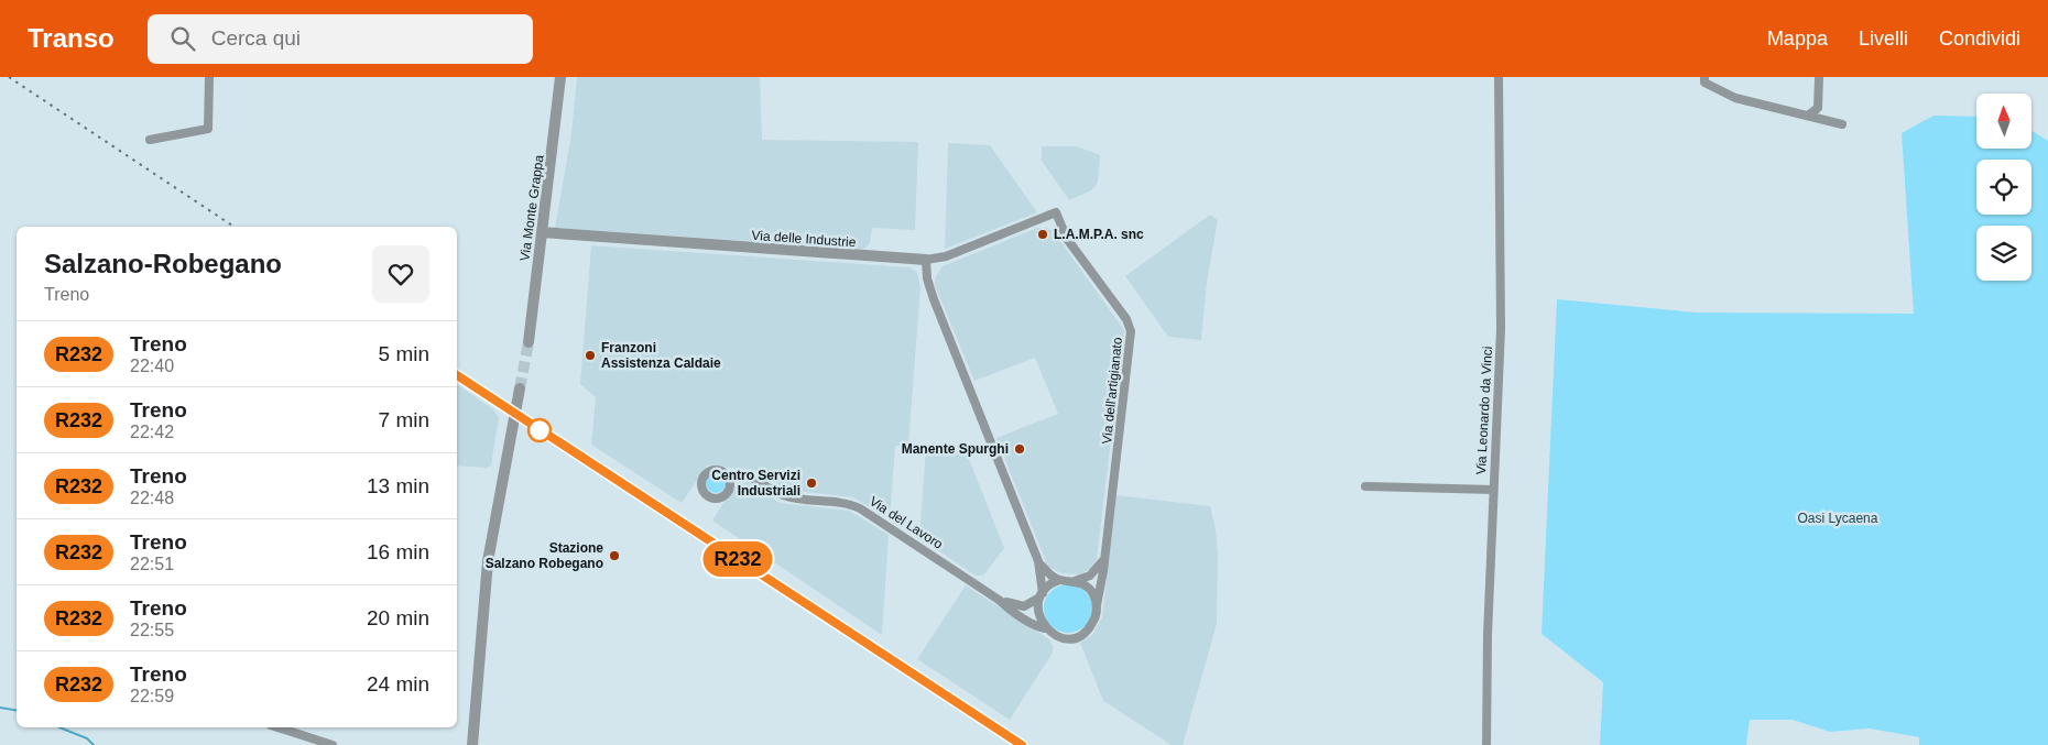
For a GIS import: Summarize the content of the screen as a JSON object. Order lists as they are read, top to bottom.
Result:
{
  "streets": {
    "street": [
      "Via Monte Grappa",
      "Via delle Industrie",
      "Via dell'artigianato",
      "Via Leonardo da Vinci",
      "Via del Lavoro"
    ]
  },
  "crossings": [
    ["Via Monte Grappa", "Via delle Industrie"],
    ["Via delle Industrie", "Via dell'artigianato"],
    ["Via dell'artigianato", "Via del Lavoro"]
  ],
  "parks": ["Oasi Lycaena"],
  "places": [
    "L.A.M.P.A. snc",
    "Franzoni Assistenza Caldaie",
    "Manente Spurghi",
    "Centro Servizi Industriali",
    "Stazione Salzano Robegano"
  ],
  "north": "top",
  "page": {
    "header": "Transo",
    "search": "Cerca qui",
    "nav": ["Mappa", "Livelli", "Condividi"],
    "on_map": "R232",
    "heading": ["Salzano-Robegano", "Treno"],
    "list": [
      {
        "mark": "R232",
        "name": "Treno",
        "note": "22:40",
        "value": "5 min"
      },
      {
        "mark": "R232",
        "name": "Treno",
        "note": "22:42",
        "value": "7 min"
      },
      {
        "mark": "R232",
        "name": "Treno",
        "note": "22:48",
        "value": "13 min"
      },
      {
        "mark": "R232",
        "name": "Treno",
        "note": "22:51",
        "value": "16 min"
      },
      {
        "mark": "R232",
        "name": "Treno",
        "note": "22:55",
        "value": "20 min"
      },
      {
        "mark": "R232",
        "name": "Treno",
        "note": "22:59",
        "value": "24 min"
      }
    ]
  }
}
